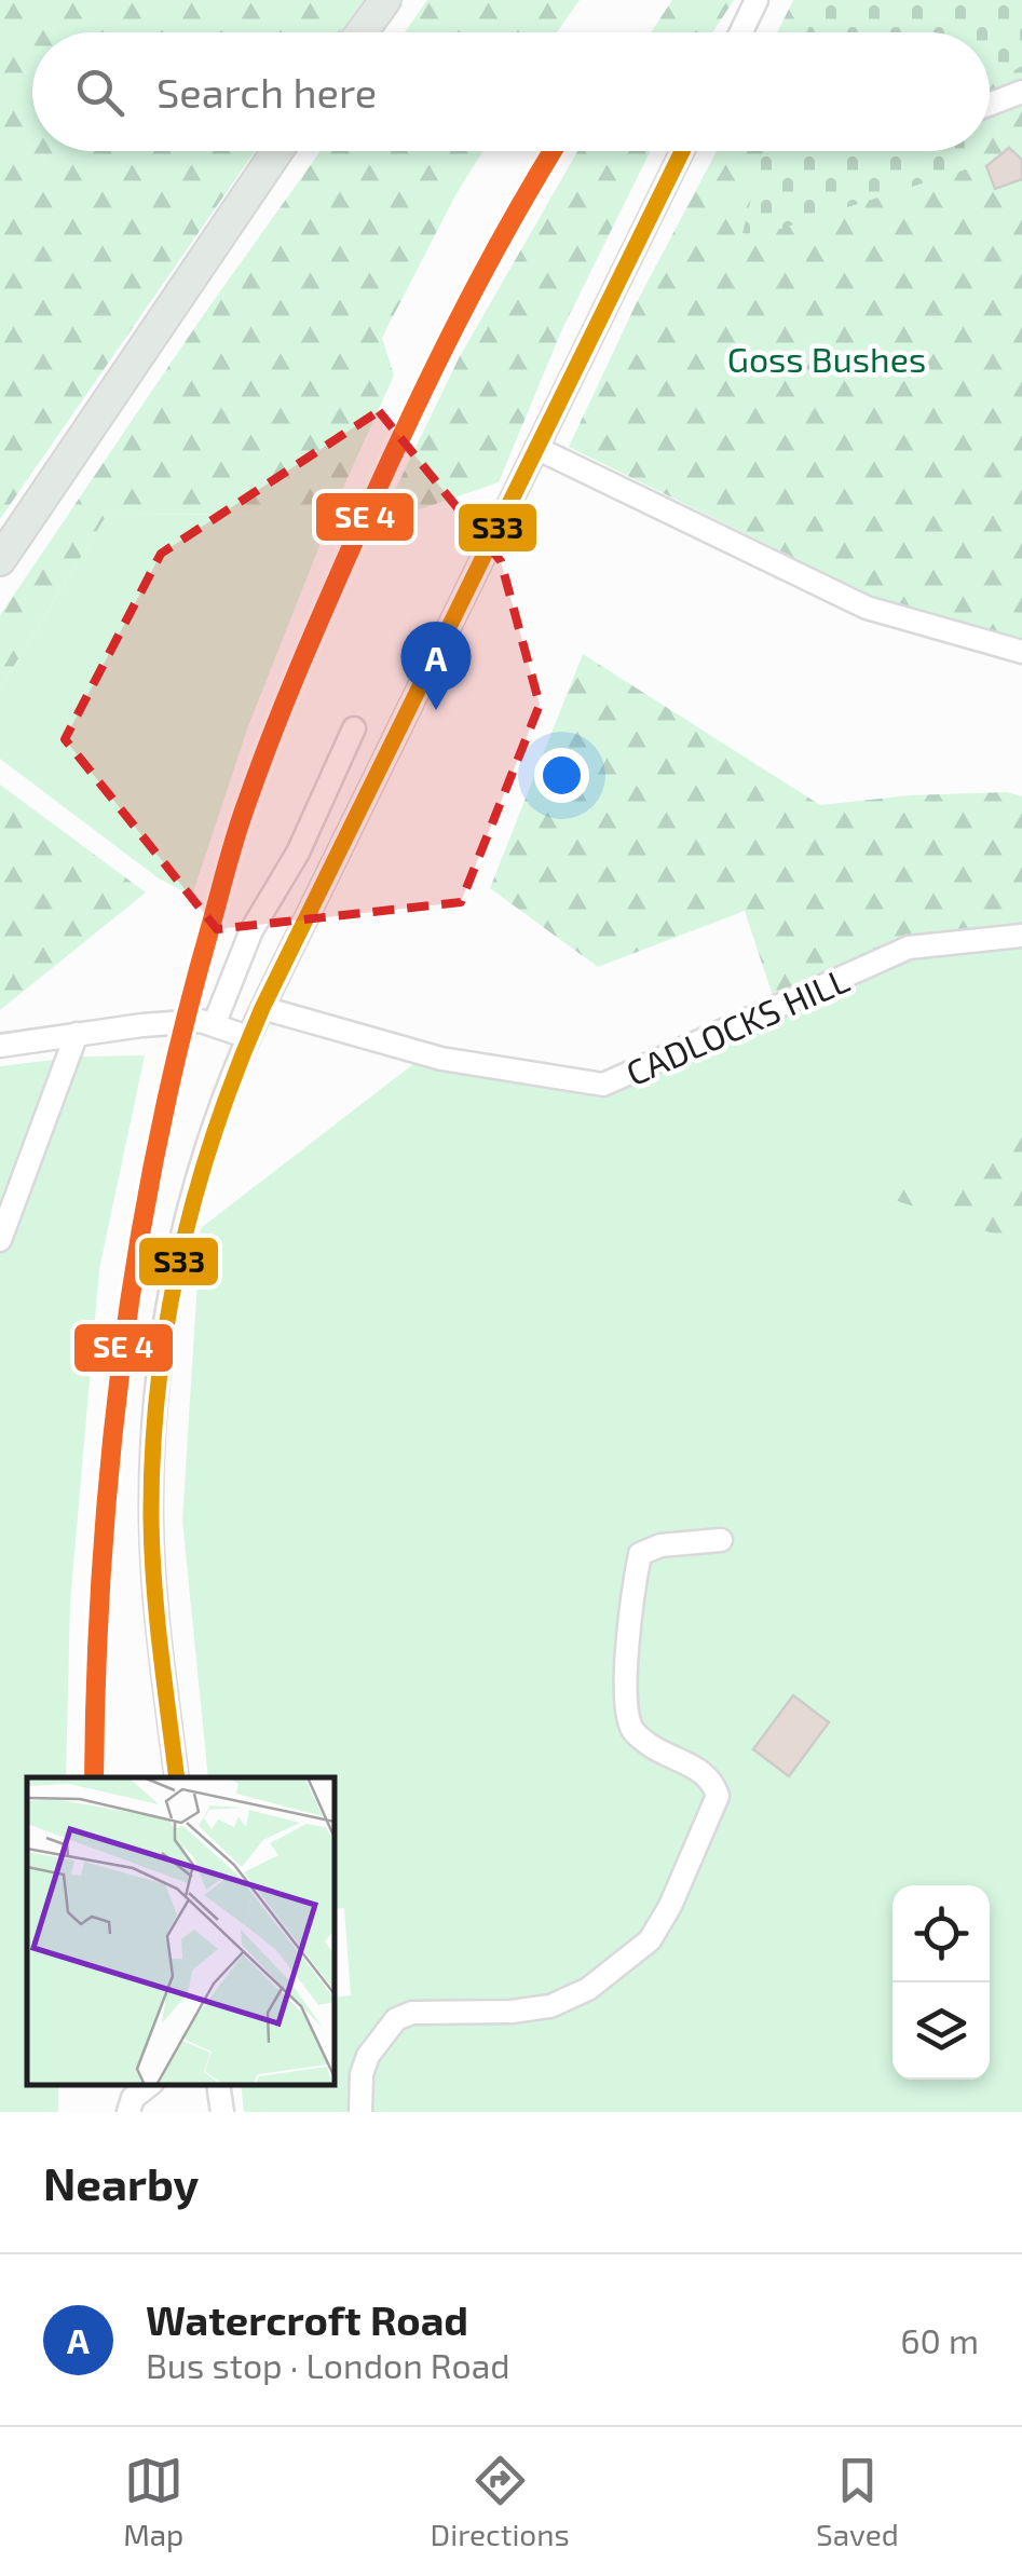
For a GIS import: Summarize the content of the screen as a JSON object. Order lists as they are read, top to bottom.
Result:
{
  "streets": {
    "street": ["CADLOCKS HILL"]
  },
  "parks": ["Goss Bushes"],
  "lines": ["transit line S33"],
  "page": {
    "search": "Search here",
    "pins": "A",
    "heading": "Nearby",
    "list": [
      {
        "mark": "A",
        "name": "Watercroft Road",
        "note": "Bus stop · London Road",
        "value": "60 m"
      }
    ],
    "nav": ["Map", "Directions", "Saved"]
  }
}
